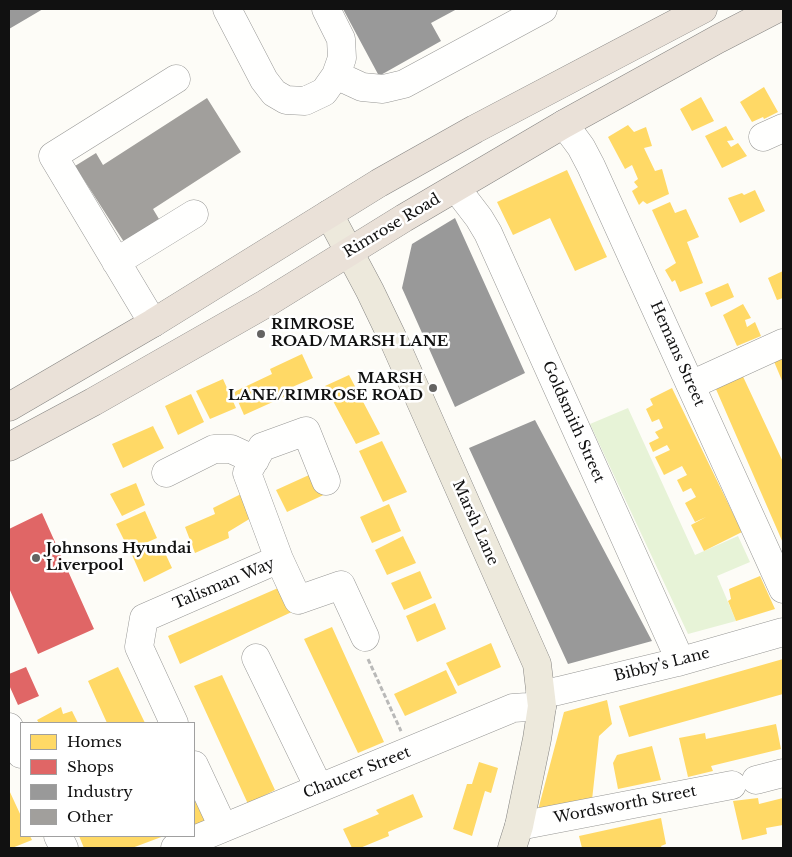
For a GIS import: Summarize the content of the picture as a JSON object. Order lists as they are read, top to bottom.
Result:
{
  "streets": {
    "highway": ["Rimrose Road"],
    "main road": ["Marsh Lane"],
    "street": [
      "Hemans Street",
      "Goldsmith Street",
      "Talisman Way",
      "Bibby's Lane",
      "Chaucer Street",
      "Wordsworth Street"
    ]
  },
  "crossings": [
    ["Rimrose Road", "Hemans Street"],
    ["Rimrose Road", "Goldsmith Street"],
    ["Rimrose Road", "Marsh Lane"],
    ["Goldsmith Street", "Bibby's Lane"],
    ["Marsh Lane", "Bibby's Lane"],
    ["Marsh Lane", "Chaucer Street"],
    ["Marsh Lane", "Wordsworth Street"],
    ["Bibby's Lane", "Chaucer Street"]
  ],
  "places": ["RIMROSE ROAD/MARSH LANE", "MARSH LANE/RIMROSE ROAD", "Johnsons Hyundai Liverpool"],
  "legend": [
    "Homes",
    "Shops",
    "Industry",
    "Other"
  ]
}
